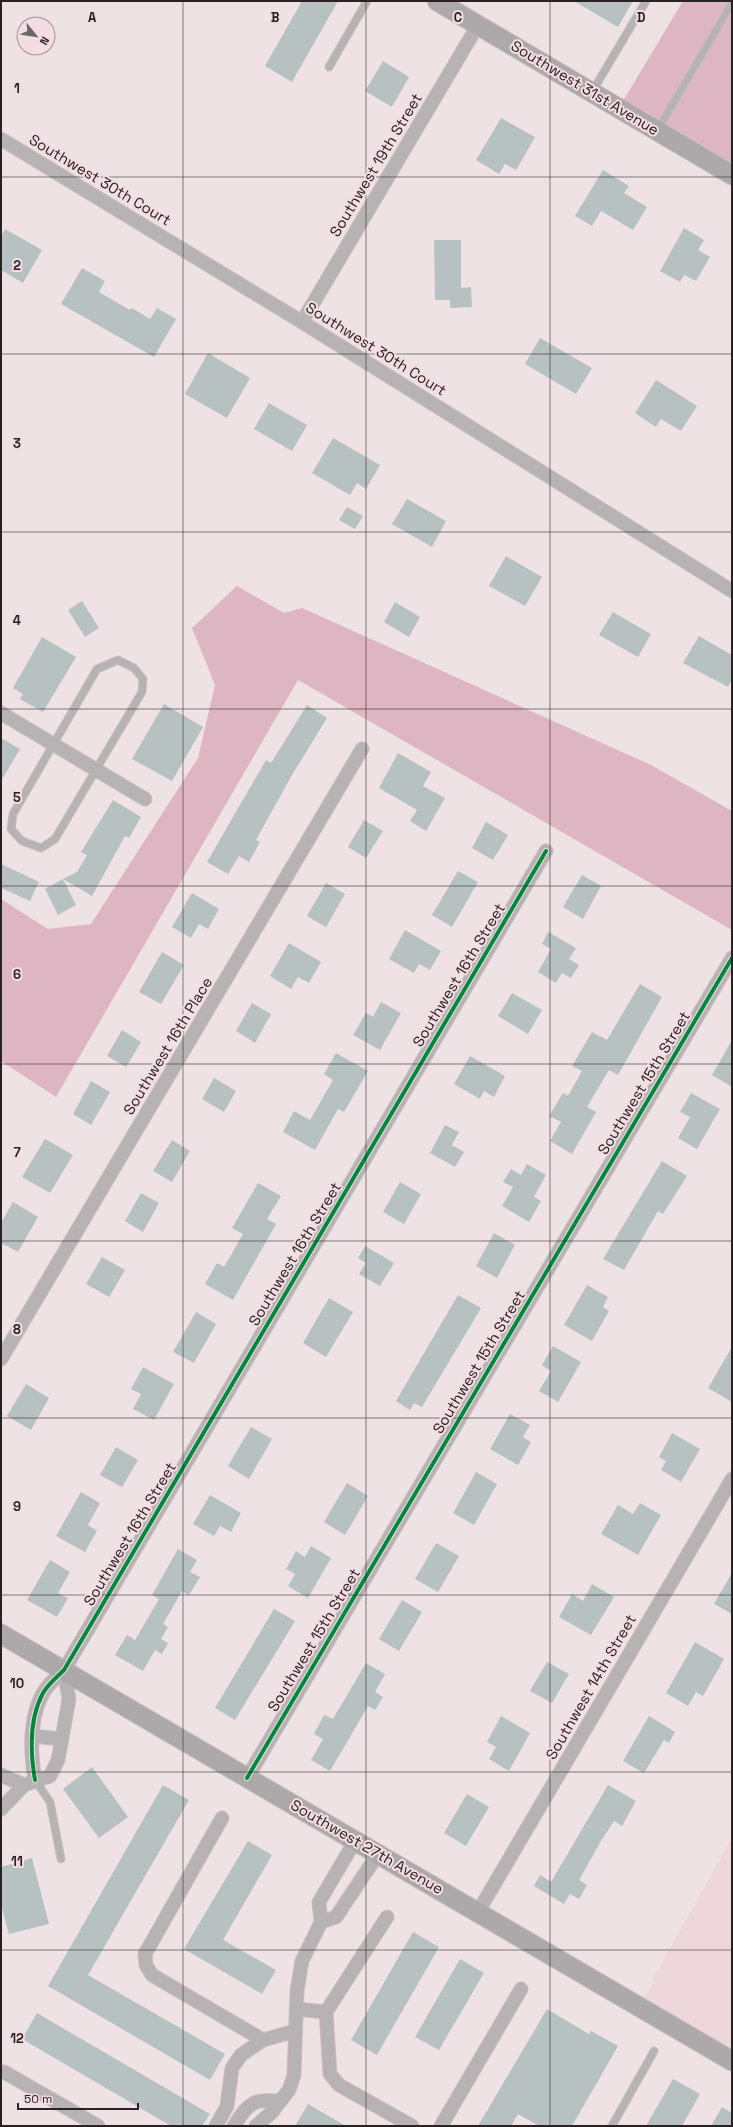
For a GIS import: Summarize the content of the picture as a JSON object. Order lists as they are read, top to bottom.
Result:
{
  "streets": {
    "main road": ["Southwest 31st Avenue", "Southwest 27th Avenue"],
    "street": [
      "Southwest 19th Street",
      "Southwest 30th Court",
      "Southwest 16th Street",
      "Southwest 16th Place",
      "Southwest 15th Street",
      "Southwest 14th Street"
    ]
  },
  "crossings": [
    ["Southwest 31st Avenue", "Southwest 19th Street"],
    ["Southwest 19th Street", "Southwest 30th Court"],
    ["Southwest 16th Street", "Southwest 27th Avenue"],
    ["Southwest 15th Street", "Southwest 27th Avenue"],
    ["Southwest 14th Street", "Southwest 27th Avenue"]
  ],
  "scale_bar": "50 m",
  "north": "bottom right",
  "grid": {
    "columns": [
      "A",
      "B",
      "C",
      "D"
    ],
    "rows": [
      "1",
      "2",
      "3",
      "4",
      "5",
      "6",
      "7",
      "8",
      "9",
      "10",
      "11",
      "12"
    ]
  }
}
